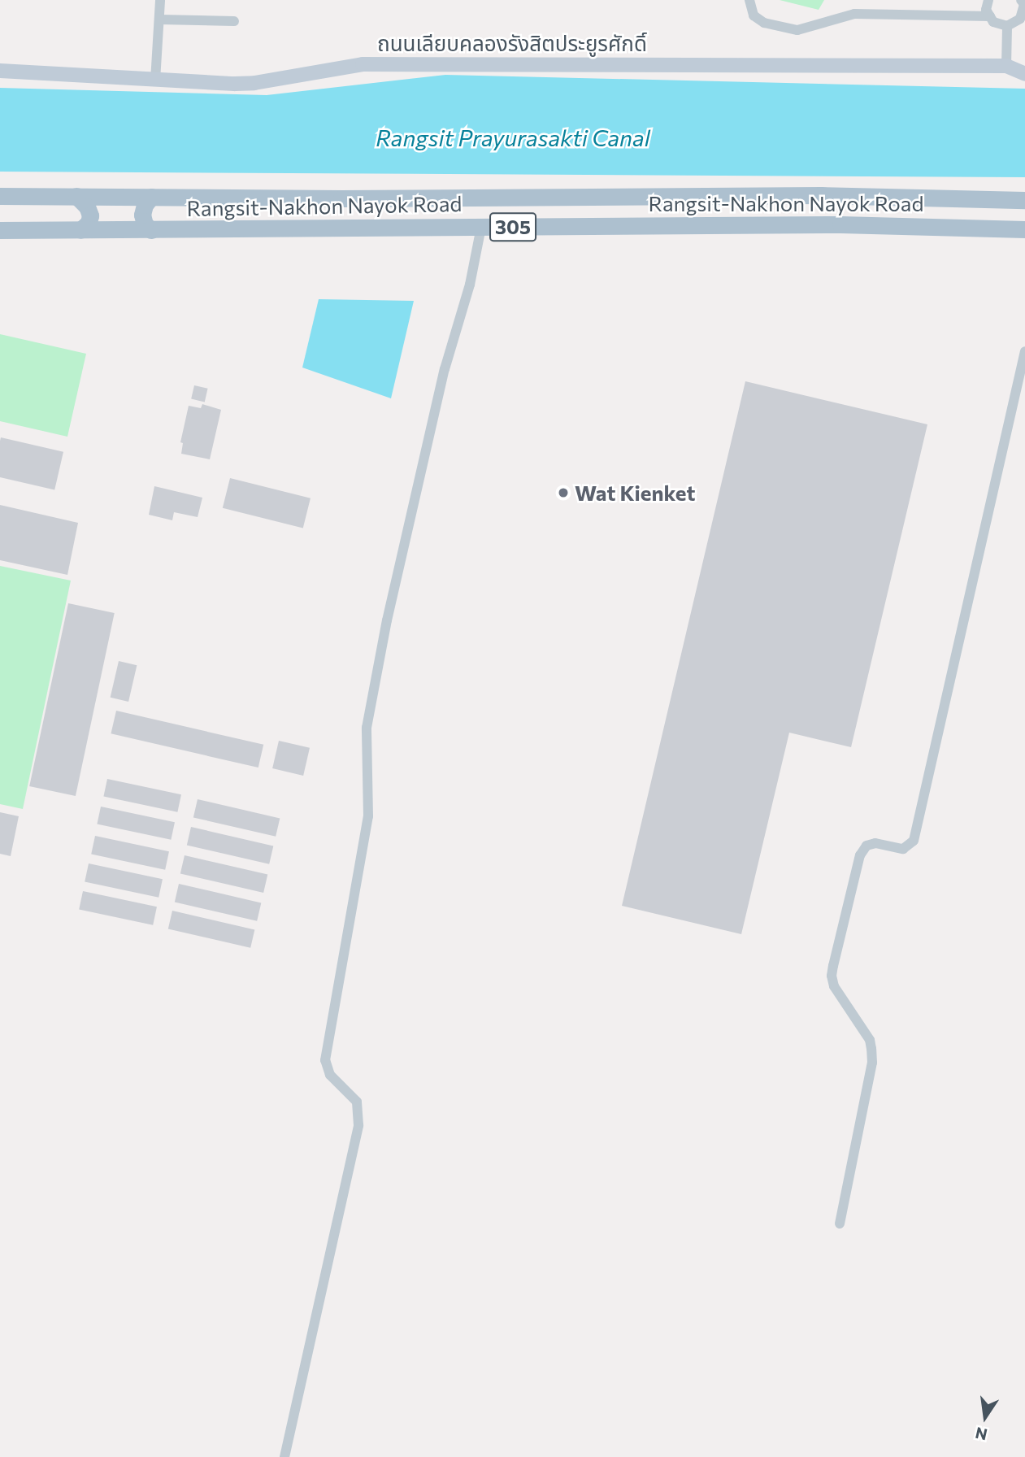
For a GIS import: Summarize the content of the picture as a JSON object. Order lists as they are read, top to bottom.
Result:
{
  "streets": {
    "main road": ["Rangsit-Nakhon Nayok Road", "305"],
    "street": ["ถนนเลียบคลองรังสิตประยูรศักดิ์"]
  },
  "water": ["Rangsit Prayurasakti Canal"],
  "places": ["Wat Kienket"],
  "north": "bottom"
}
